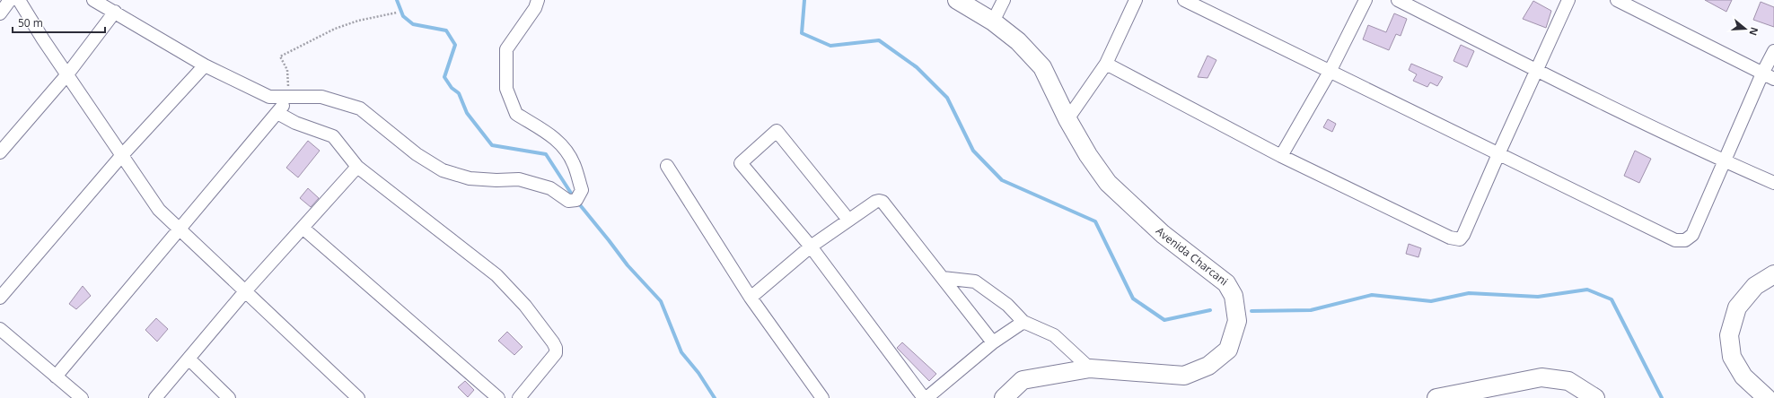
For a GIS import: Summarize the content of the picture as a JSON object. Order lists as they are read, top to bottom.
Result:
{
  "streets": {
    "main road": ["Avenida Charcani"]
  },
  "scale_bar": "50 m",
  "north": "right"
}
